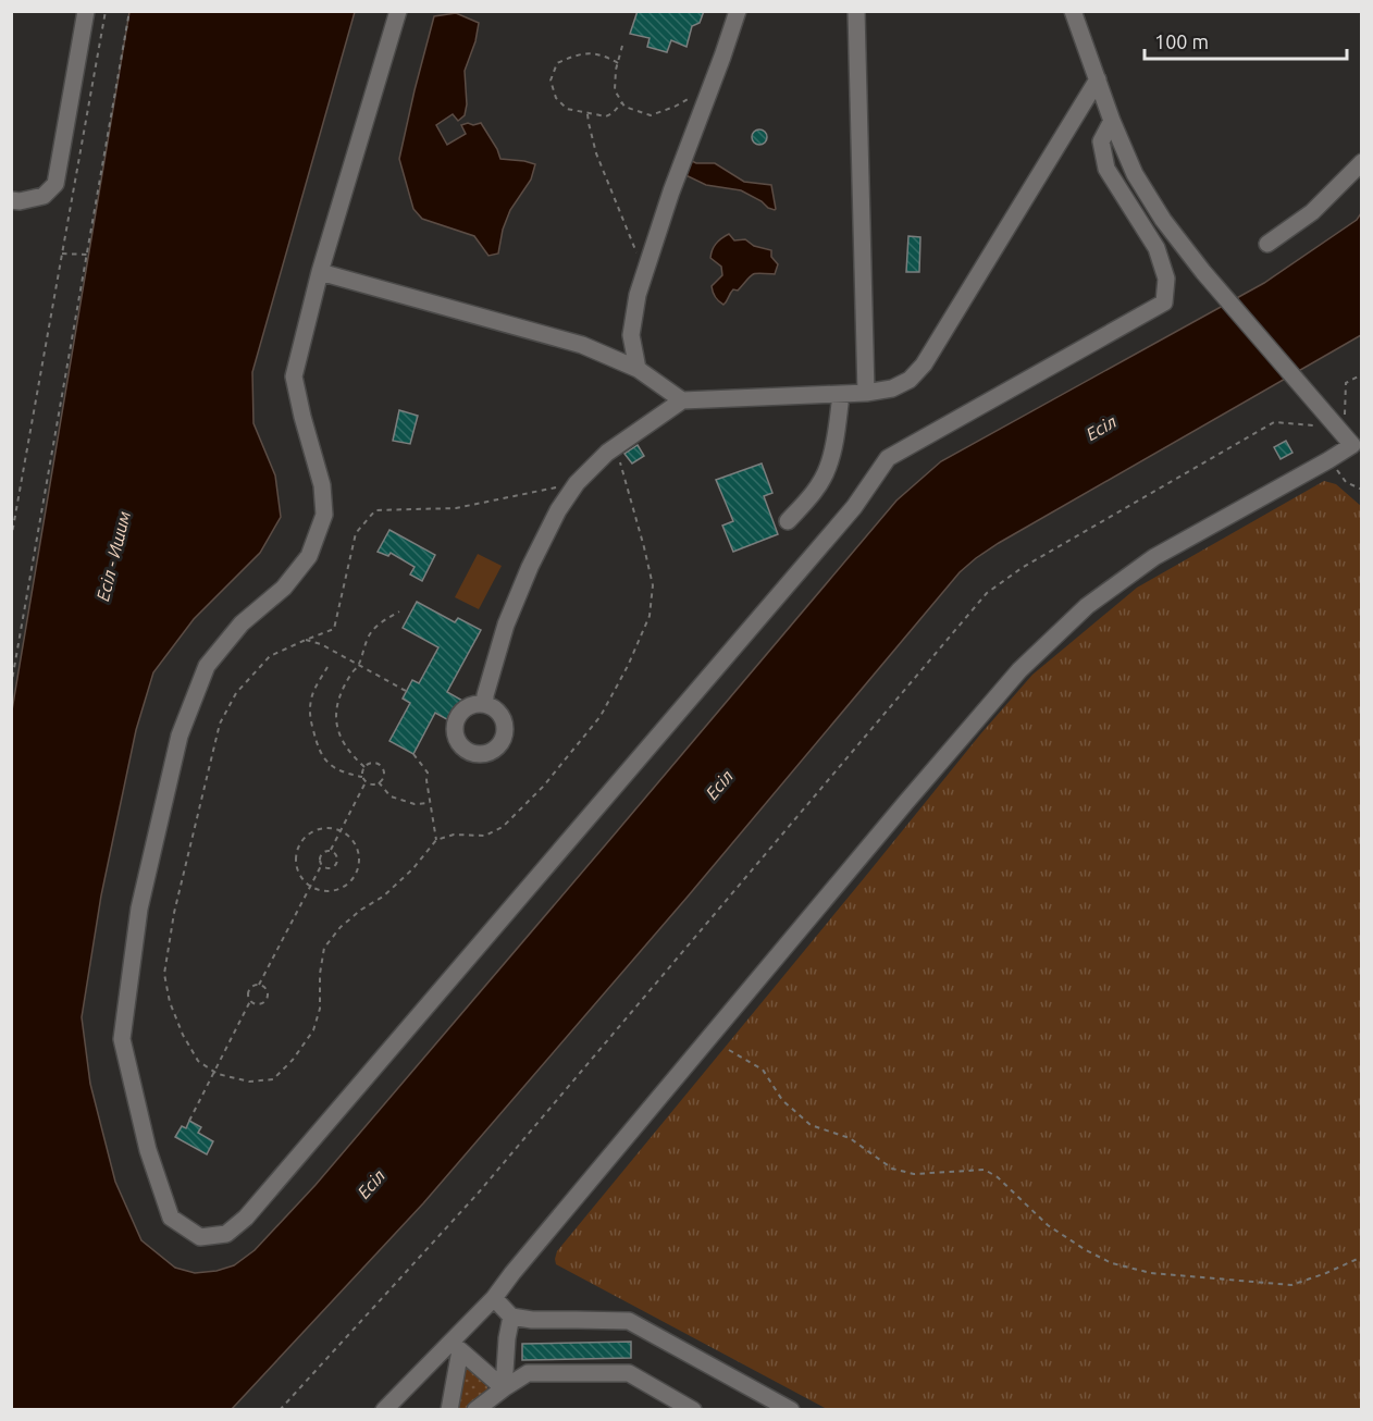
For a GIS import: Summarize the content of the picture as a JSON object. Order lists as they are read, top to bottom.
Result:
{
  "water": ["Есіл", "Есіл - Ишим"],
  "scale_bar": "100 m"
}
